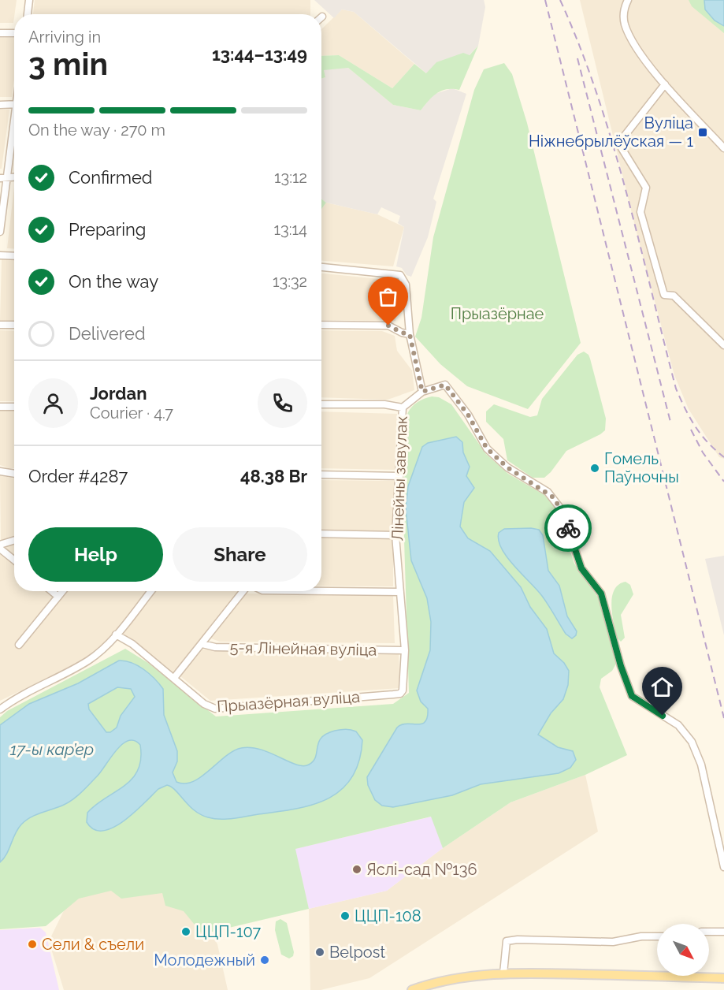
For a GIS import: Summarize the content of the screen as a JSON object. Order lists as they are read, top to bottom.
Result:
{
  "streets": {
    "street": ["Лінейны завулак", "5-я Лінейная вуліца", "Прыазёрная вуліца"]
  },
  "crossings": [
    ["Лінейны завулак", "5-я Лінейная вуліца"],
    ["Лінейны завулак", "Прыазёрная вуліца"]
  ],
  "water": ["17-ы кар’ер"],
  "parks": ["Прыазёрнае"],
  "places": {
    "transit": ["Вуліца Ніжнебрылёўская — 1"],
    "other": [
      "Гомель Паўночны",
      "Яслі-сад №136",
      "ЦЦП-108",
      "ЦЦП-107",
      "Сели & съели",
      "Belpost",
      "Молодежный"
    ]
  },
  "north": "bottom right",
  "page": {
    "heading": ["3 min", "Arriving in", "13:44–13:49"],
    "panel": [
      "Jordan",
      "Courier · 4.7",
      "Order #4287",
      "48.38 Br"
    ],
    "bar": "On the way · 270 m",
    "list": [
      ["Confirmed", "13:12"],
      ["Preparing", "13:14"],
      ["On the way", "13:32"],
      "Delivered"
    ],
    "buttons": ["Help", "Share"]
  }
}
